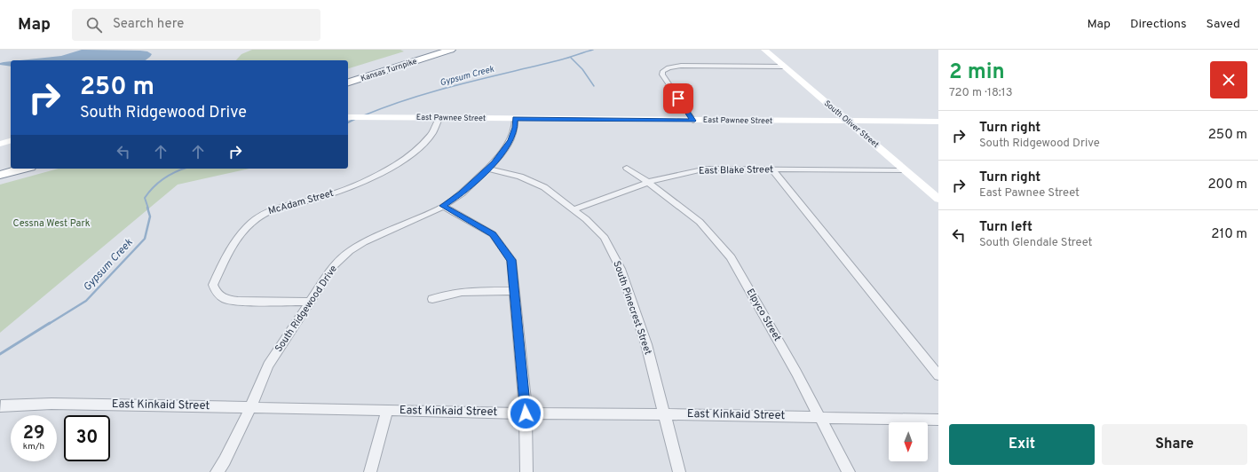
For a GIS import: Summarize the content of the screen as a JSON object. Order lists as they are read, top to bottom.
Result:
{
  "streets": {
    "highway": ["Kansas Turnpike"],
    "main road": ["East Pawnee Street", "South Oliver Street"],
    "street": [
      "East Blake Street",
      "McAdam Street",
      "South Pinecrest Street",
      "South Ridgewood Drive",
      "Elpyco Street",
      "East Kinkaid Street"
    ]
  },
  "crossings": [
    ["East Pawnee Street", "South Oliver Street"],
    ["East Pawnee Street", "McAdam Street"],
    ["East Pawnee Street", "South Ridgewood Drive"],
    ["South Oliver Street", "East Blake Street"],
    ["East Blake Street", "South Pinecrest Street"],
    ["East Blake Street", "Elpyco Street"],
    ["McAdam Street", "South Ridgewood Drive"],
    ["South Pinecrest Street", "South Ridgewood Drive"],
    ["South Pinecrest Street", "East Kinkaid Street"],
    ["South Ridgewood Drive", "East Kinkaid Street"],
    ["Elpyco Street", "East Kinkaid Street"]
  ],
  "water": ["Gypsum Creek"],
  "parks": ["Cessna West Park"],
  "north": "bottom",
  "page": {
    "header": "Map",
    "search": "Search here",
    "nav": ["Map", "Directions", "Saved"],
    "heading": ["2 min", "720 m · 18:13"],
    "turn": ["250 m", "South Ridgewood Drive"],
    "list": [
      {
        "name": "Turn right",
        "note": "South Ridgewood Drive",
        "value": "250 m"
      },
      {
        "name": "Turn right",
        "note": "East Pawnee Street",
        "value": "200 m"
      },
      {
        "name": "Turn left",
        "note": "South Glendale Street",
        "value": "210 m"
      }
    ],
    "speed": "29 km/h",
    "limit": "30",
    "buttons": ["Exit", "Share"]
  }
}
